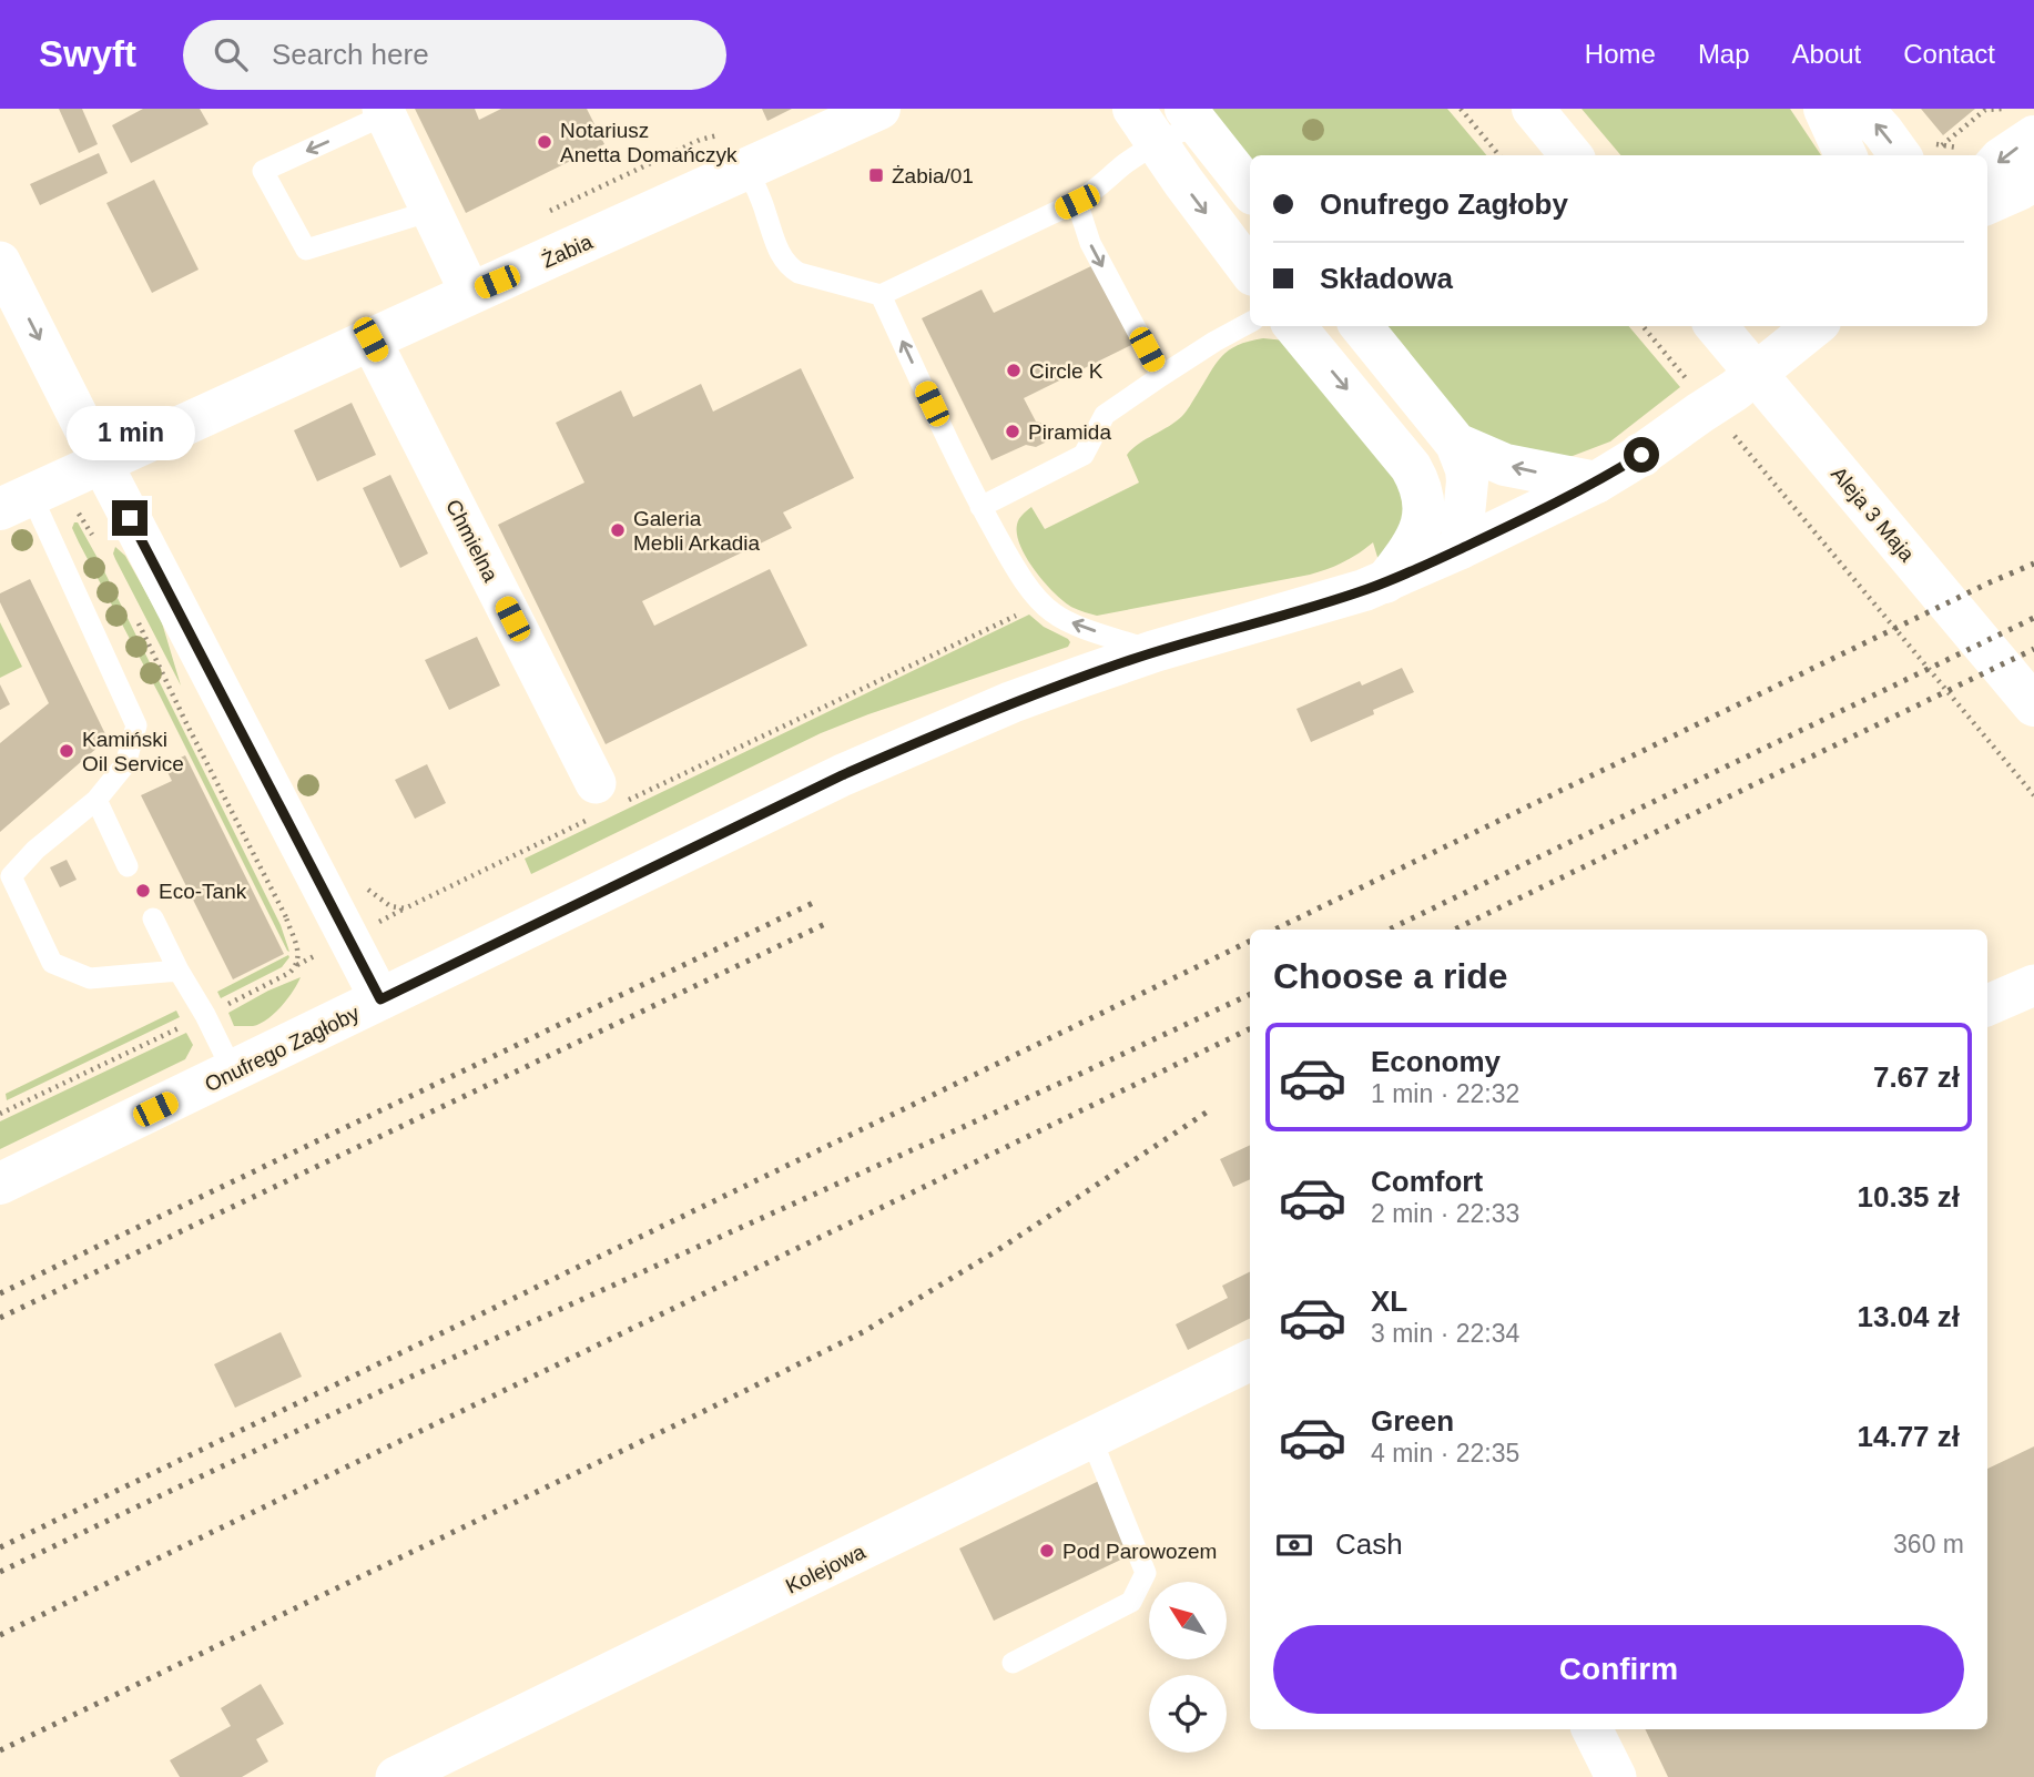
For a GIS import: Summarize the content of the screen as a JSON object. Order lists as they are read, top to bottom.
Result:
{
  "streets": {
    "main road": ["Żabia", "Aleja 3 Maja", "Onufrego Zagłoby"],
    "street": ["Chmielna", "Kolejowa"]
  },
  "crossings": [
    ["Żabia", "Chmielna"]
  ],
  "places": {
    "other": [
      "Notariusz Anetta Domańczyk",
      "Circle K",
      "Piramida",
      "Galeria Mebli Arkadia",
      "Kamiński Oil Service",
      "Eco-Tank",
      "Pod Parowozem"
    ],
    "transit": ["Żabia/01"]
  },
  "north": "top left",
  "page": {
    "header": "Swyft",
    "search": "Search here",
    "nav": [
      "Home",
      "Map",
      "About",
      "Contact"
    ],
    "banner": ["Onufrego Zagłoby", "Składowa"],
    "bubble": "1 min",
    "heading": "Choose a ride",
    "list": [
      {
        "name": "Economy",
        "note": "1 min · 22:32",
        "value": "7.67 zł"
      },
      {
        "name": "Comfort",
        "note": "2 min · 22:33",
        "value": "10.35 zł"
      },
      {
        "name": "XL",
        "note": "3 min · 22:34",
        "value": "13.04 zł"
      },
      {
        "name": "Green",
        "note": "4 min · 22:35",
        "value": "14.77 zł"
      }
    ],
    "pay": ["Cash", "360 m"],
    "buttons": "Confirm"
  }
}
